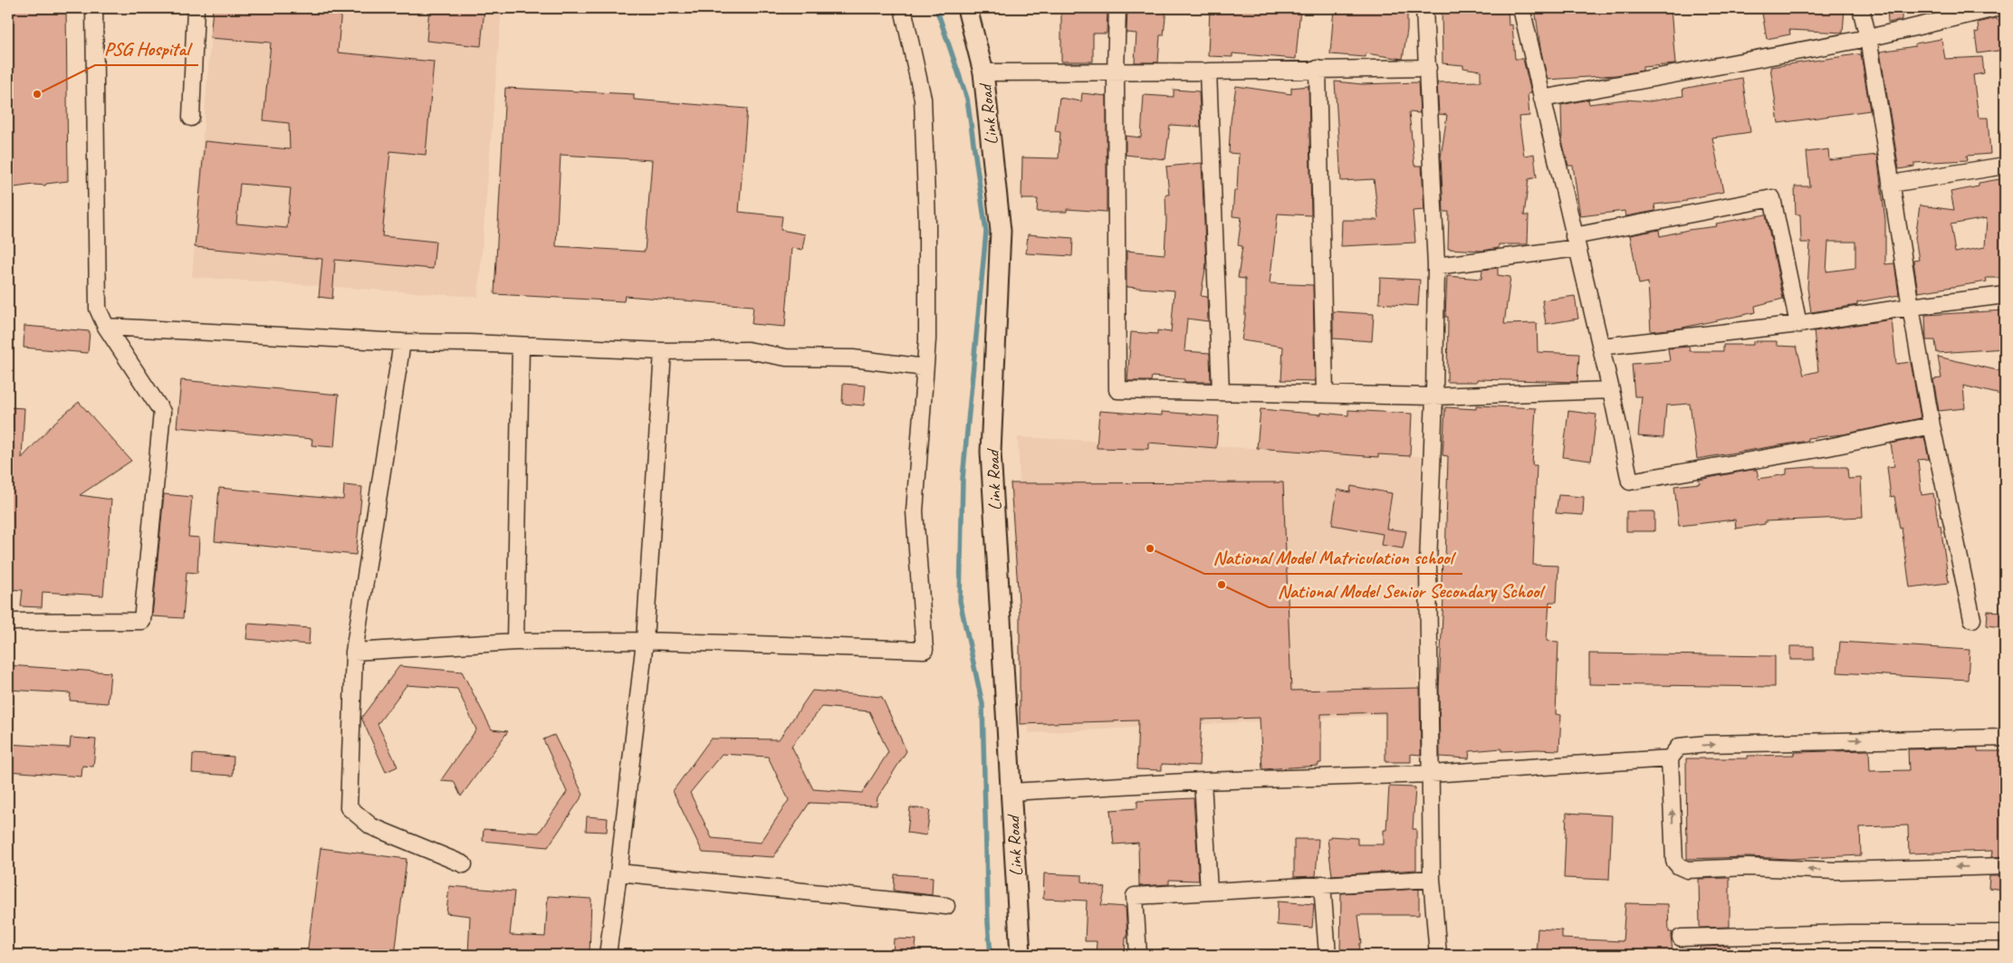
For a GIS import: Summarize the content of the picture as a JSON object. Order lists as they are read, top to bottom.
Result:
{
  "streets": {
    "street": ["Link Road"]
  },
  "places": ["PSG Hospital", "National Model Matriculation school", "National Model Senior Secondary School"]
}
